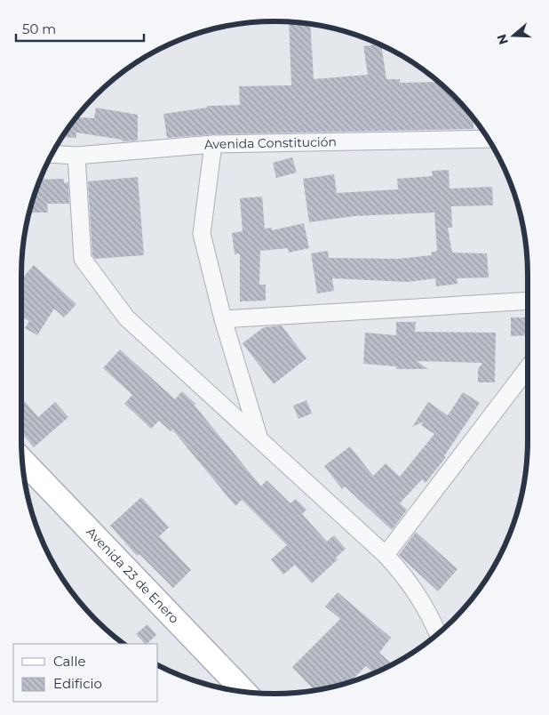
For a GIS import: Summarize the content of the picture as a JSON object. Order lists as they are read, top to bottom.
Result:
{
  "streets": {
    "main road": ["Avenida 23 de Enero"],
    "street": ["Avenida Constitución"]
  },
  "legend": ["Calle", "Edificio"],
  "scale_bar": "50 m",
  "north": "left"
}
